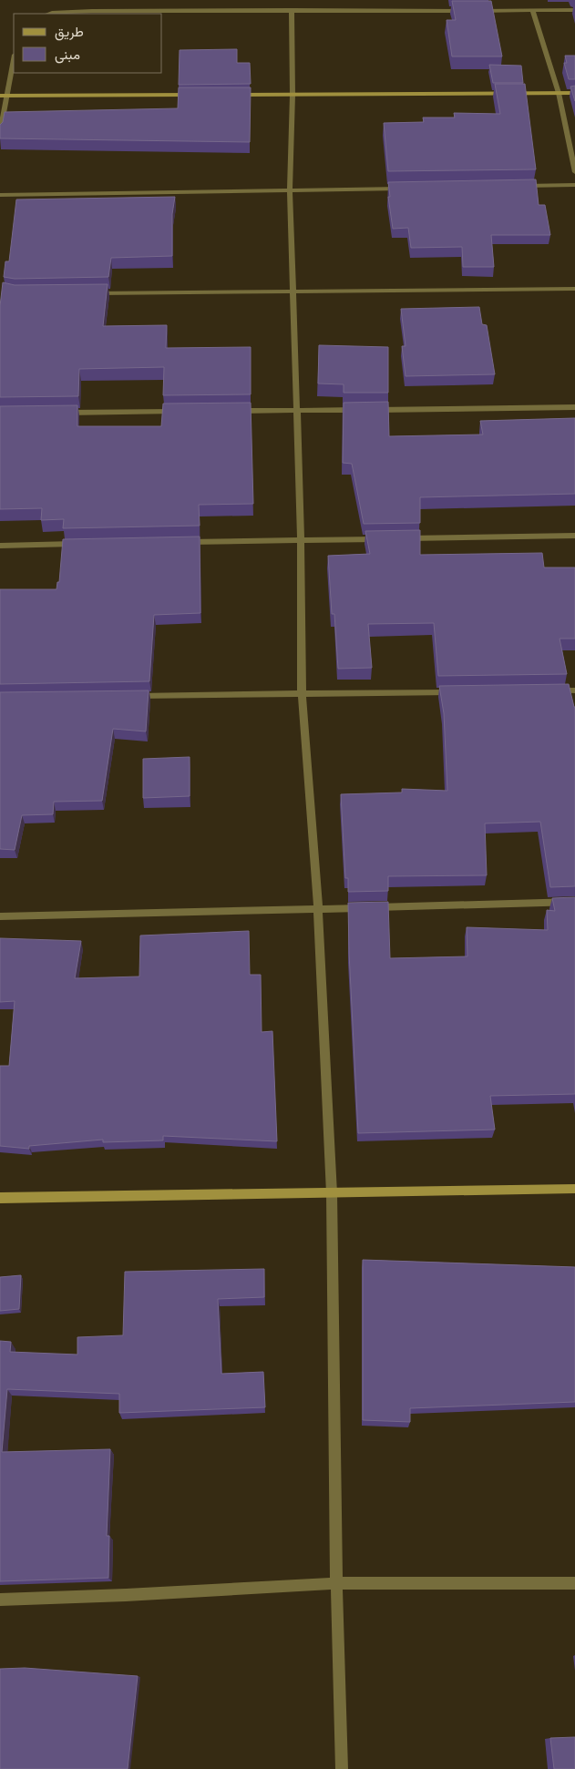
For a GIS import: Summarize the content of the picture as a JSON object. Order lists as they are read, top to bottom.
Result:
{
  "legend": ["طريق", "مبنى"]
}
